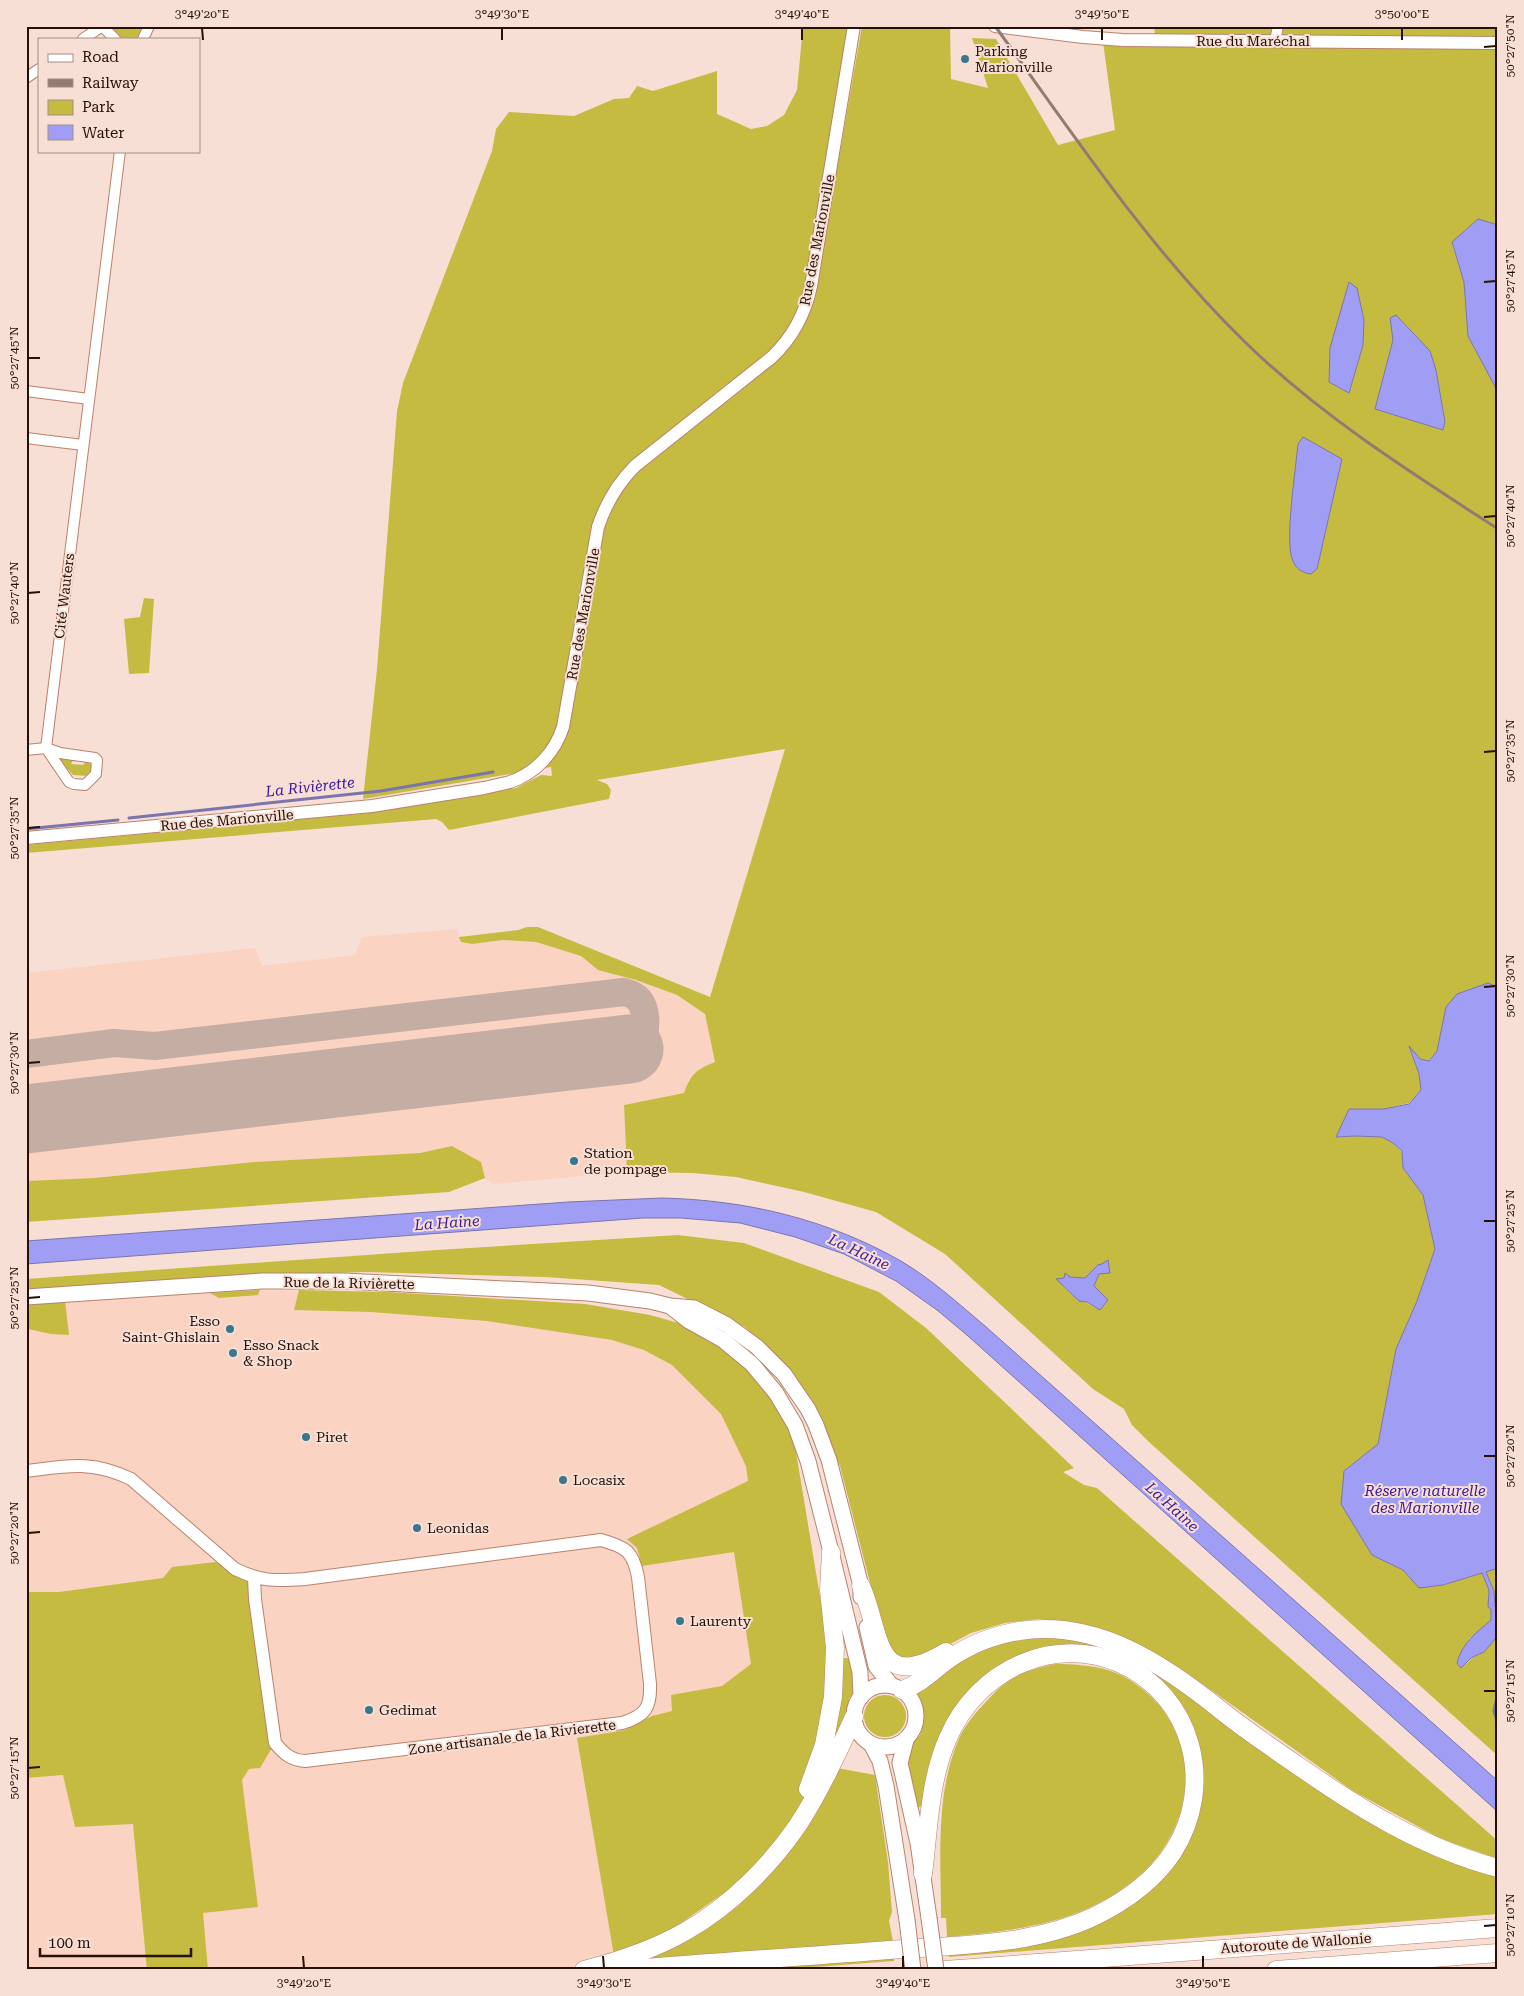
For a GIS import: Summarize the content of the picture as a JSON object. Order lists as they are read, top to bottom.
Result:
{
  "streets": {
    "highway": ["Autoroute de Wallonie"],
    "main road": ["Rue de la Rivièrette"],
    "street": [
      "Rue du Maréchal",
      "Rue des Marionville",
      "Cité Wauters",
      "Zone artisanale de la Rivierette"
    ]
  },
  "water": ["La Rivièrette", "La Haine", "Réserve naturelle des Marionville"],
  "places": [
    "Parking Marionville",
    "Station de pompage",
    "Esso Saint-Ghislain",
    "Esso Snack & Shop",
    "Piret",
    "Locasix",
    "Leonidas",
    "Laurenty",
    "Gedimat"
  ],
  "legend": [
    "Road",
    "Railway",
    "Park",
    "Water"
  ],
  "scale_bar": "100 m",
  "coordinates": [
    "3°49'20\"E",
    "3°49'30\"E",
    "3°49'40\"E",
    "3°49'50\"E",
    "3°50'00\"E",
    "50°27'50\"N",
    "50°27'45\"N",
    "50°27'40\"N",
    "50°27'35\"N",
    "50°27'30\"N",
    "50°27'25\"N",
    "50°27'20\"N",
    "50°27'15\"N",
    "50°27'10\"N"
  ]
}
